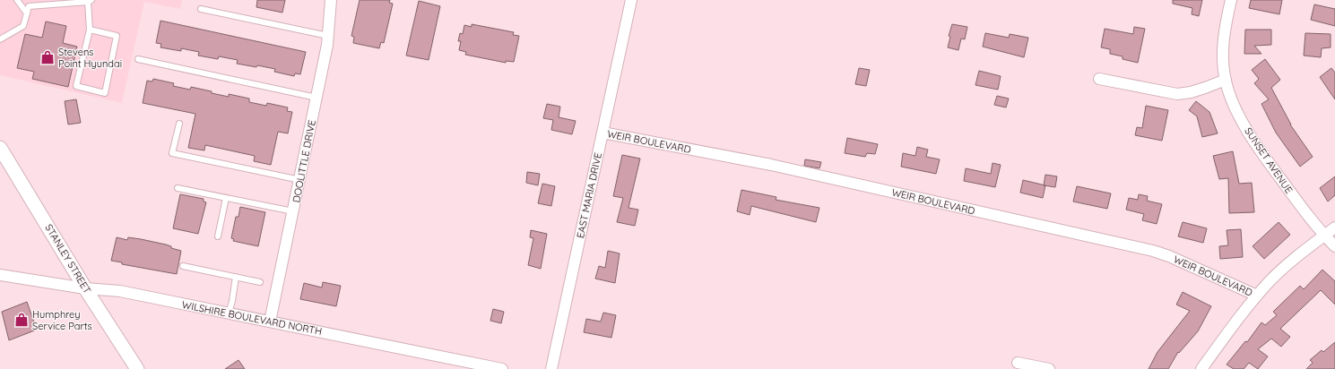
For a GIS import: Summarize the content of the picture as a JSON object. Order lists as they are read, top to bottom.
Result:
{
  "streets": {
    "street": [
      "WEIR BOULEVARD",
      "SUNSET AVENUE",
      "DOOLITTLE DRIVE",
      "EAST MARIA DRIVE",
      "STANLEY STREET",
      "WILSHIRE BOULEVARD NORTH"
    ]
  },
  "crossings": [
    ["WEIR BOULEVARD", "EAST MARIA DRIVE"],
    ["DOOLITTLE DRIVE", "WILSHIRE BOULEVARD NORTH"],
    ["STANLEY STREET", "WILSHIRE BOULEVARD NORTH"]
  ],
  "places": {
    "shop": ["Stevens Point Hyundai", "Humphrey Service Parts"]
  }
}
